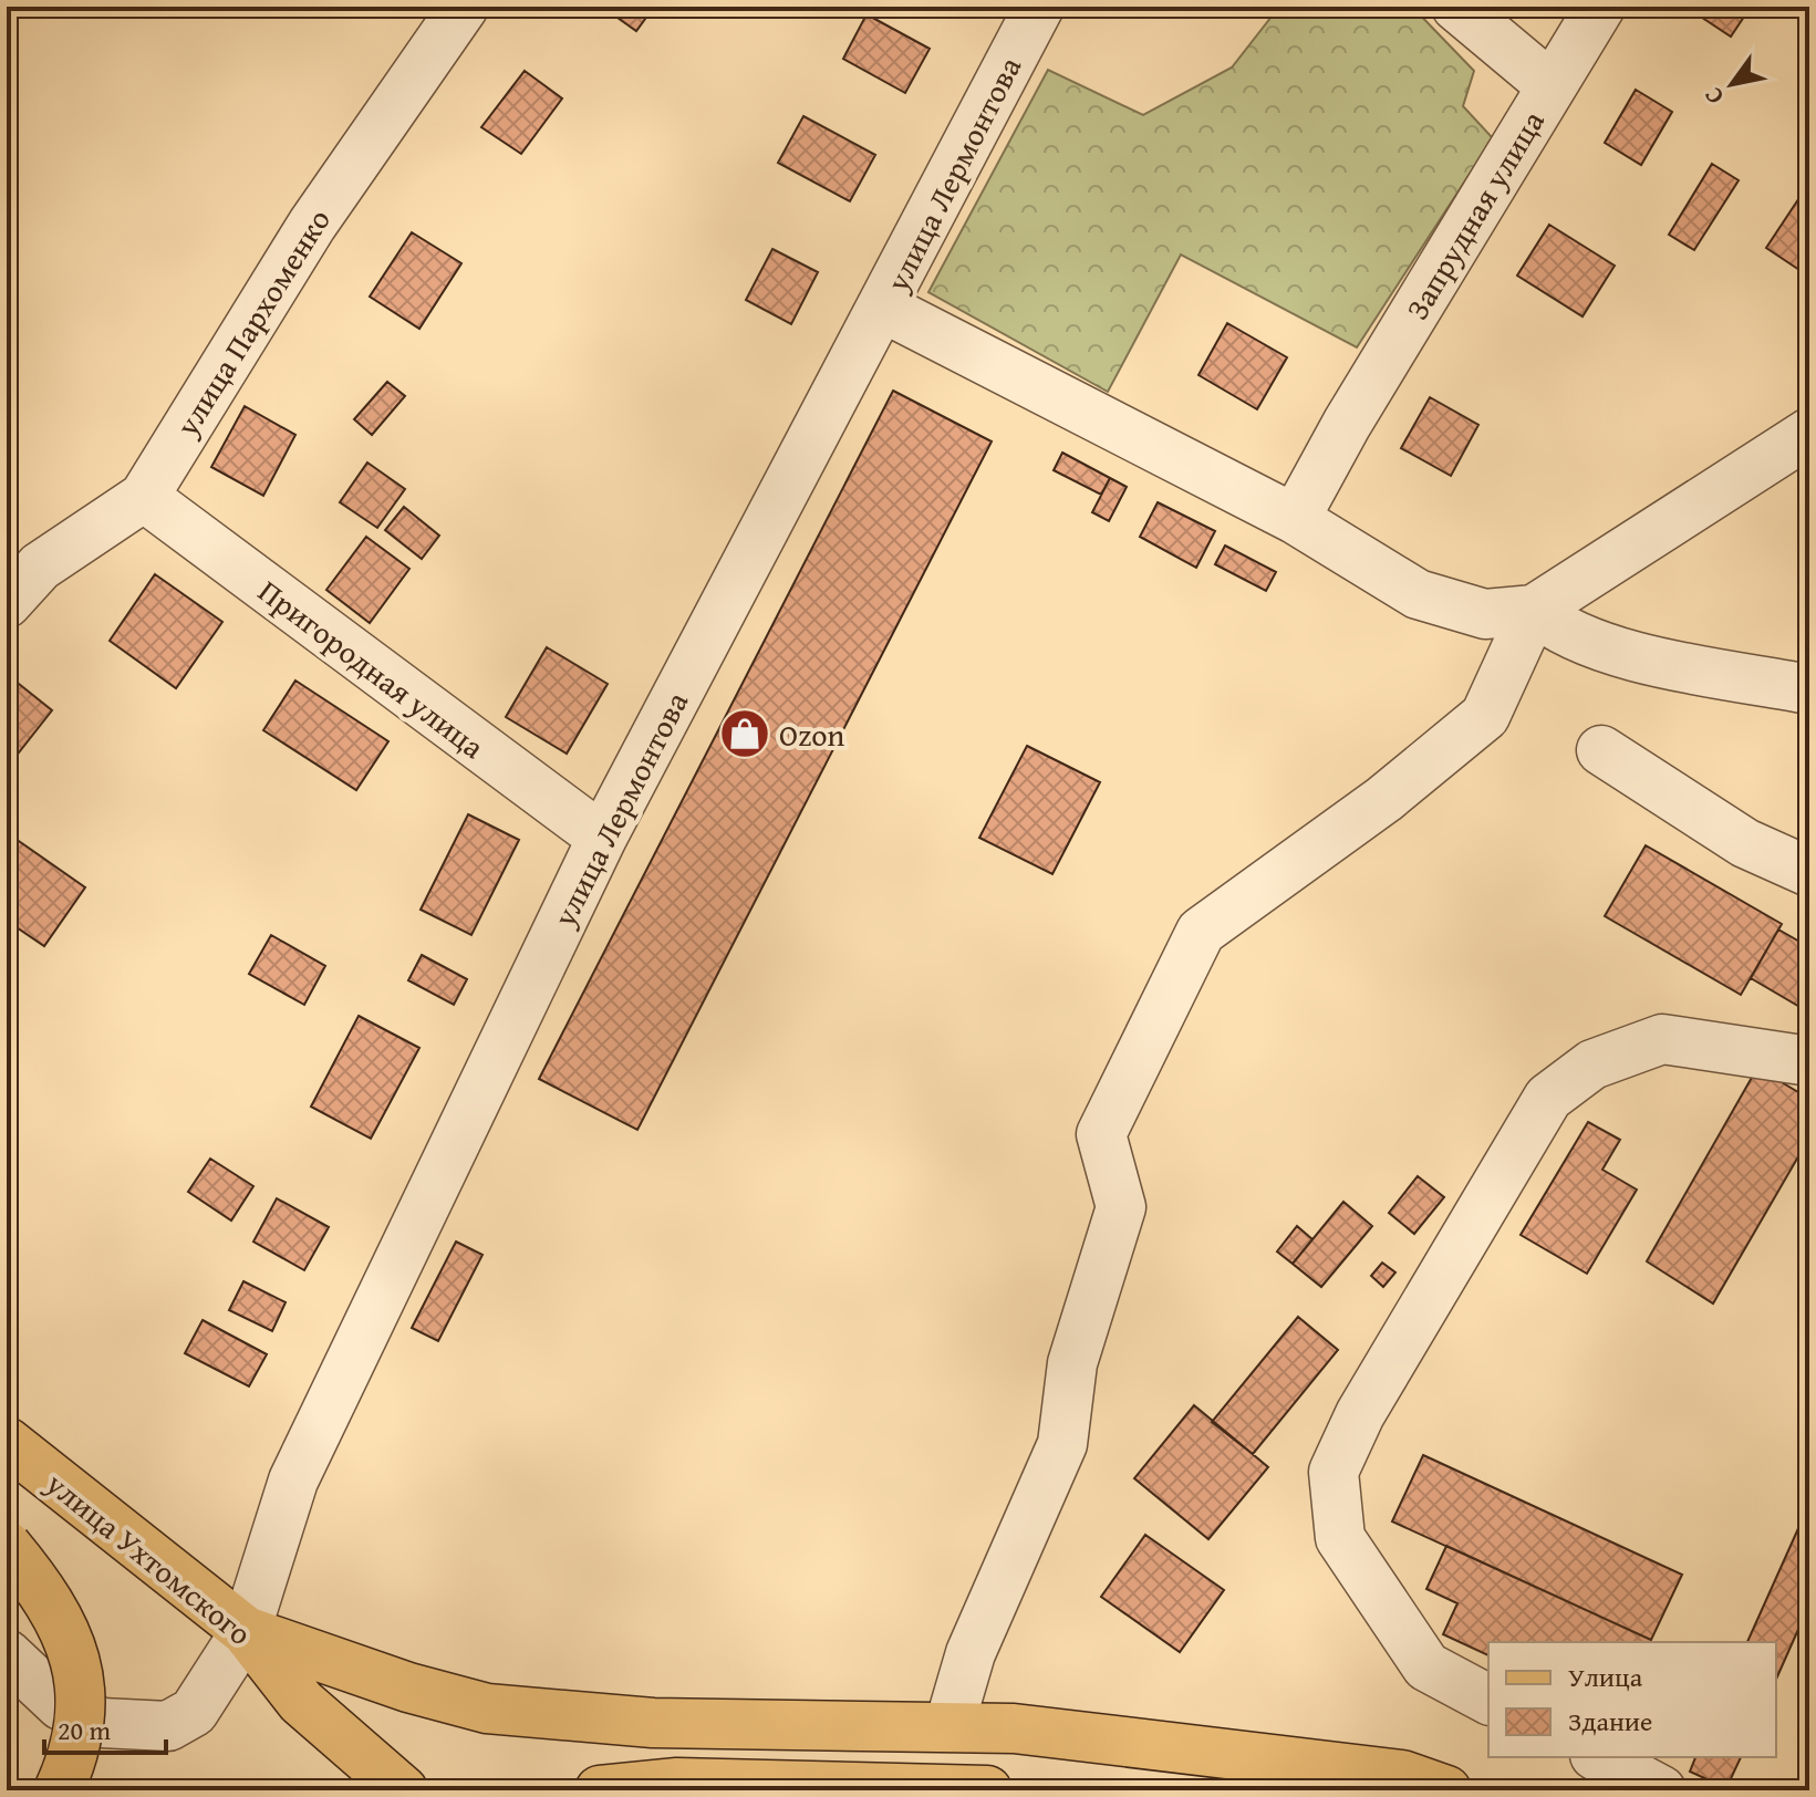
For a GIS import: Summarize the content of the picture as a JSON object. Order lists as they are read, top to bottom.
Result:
{
  "streets": {
    "main road": ["улица Ухтомского"],
    "street": [
      "улица Лермонтова",
      "Запрудная улица",
      "улица Пархоменко",
      "Пригородная улица"
    ]
  },
  "crossings": [
    ["улица Лермонтова", "Пригородная улица"],
    ["улица Лермонтова", "улица Ухтомского"],
    ["улица Пархоменко", "Пригородная улица"]
  ],
  "places": {
    "shop": ["Ozon"]
  },
  "legend": ["Улица", "Здание"],
  "scale_bar": "20 m",
  "north": "bottom left"
}
